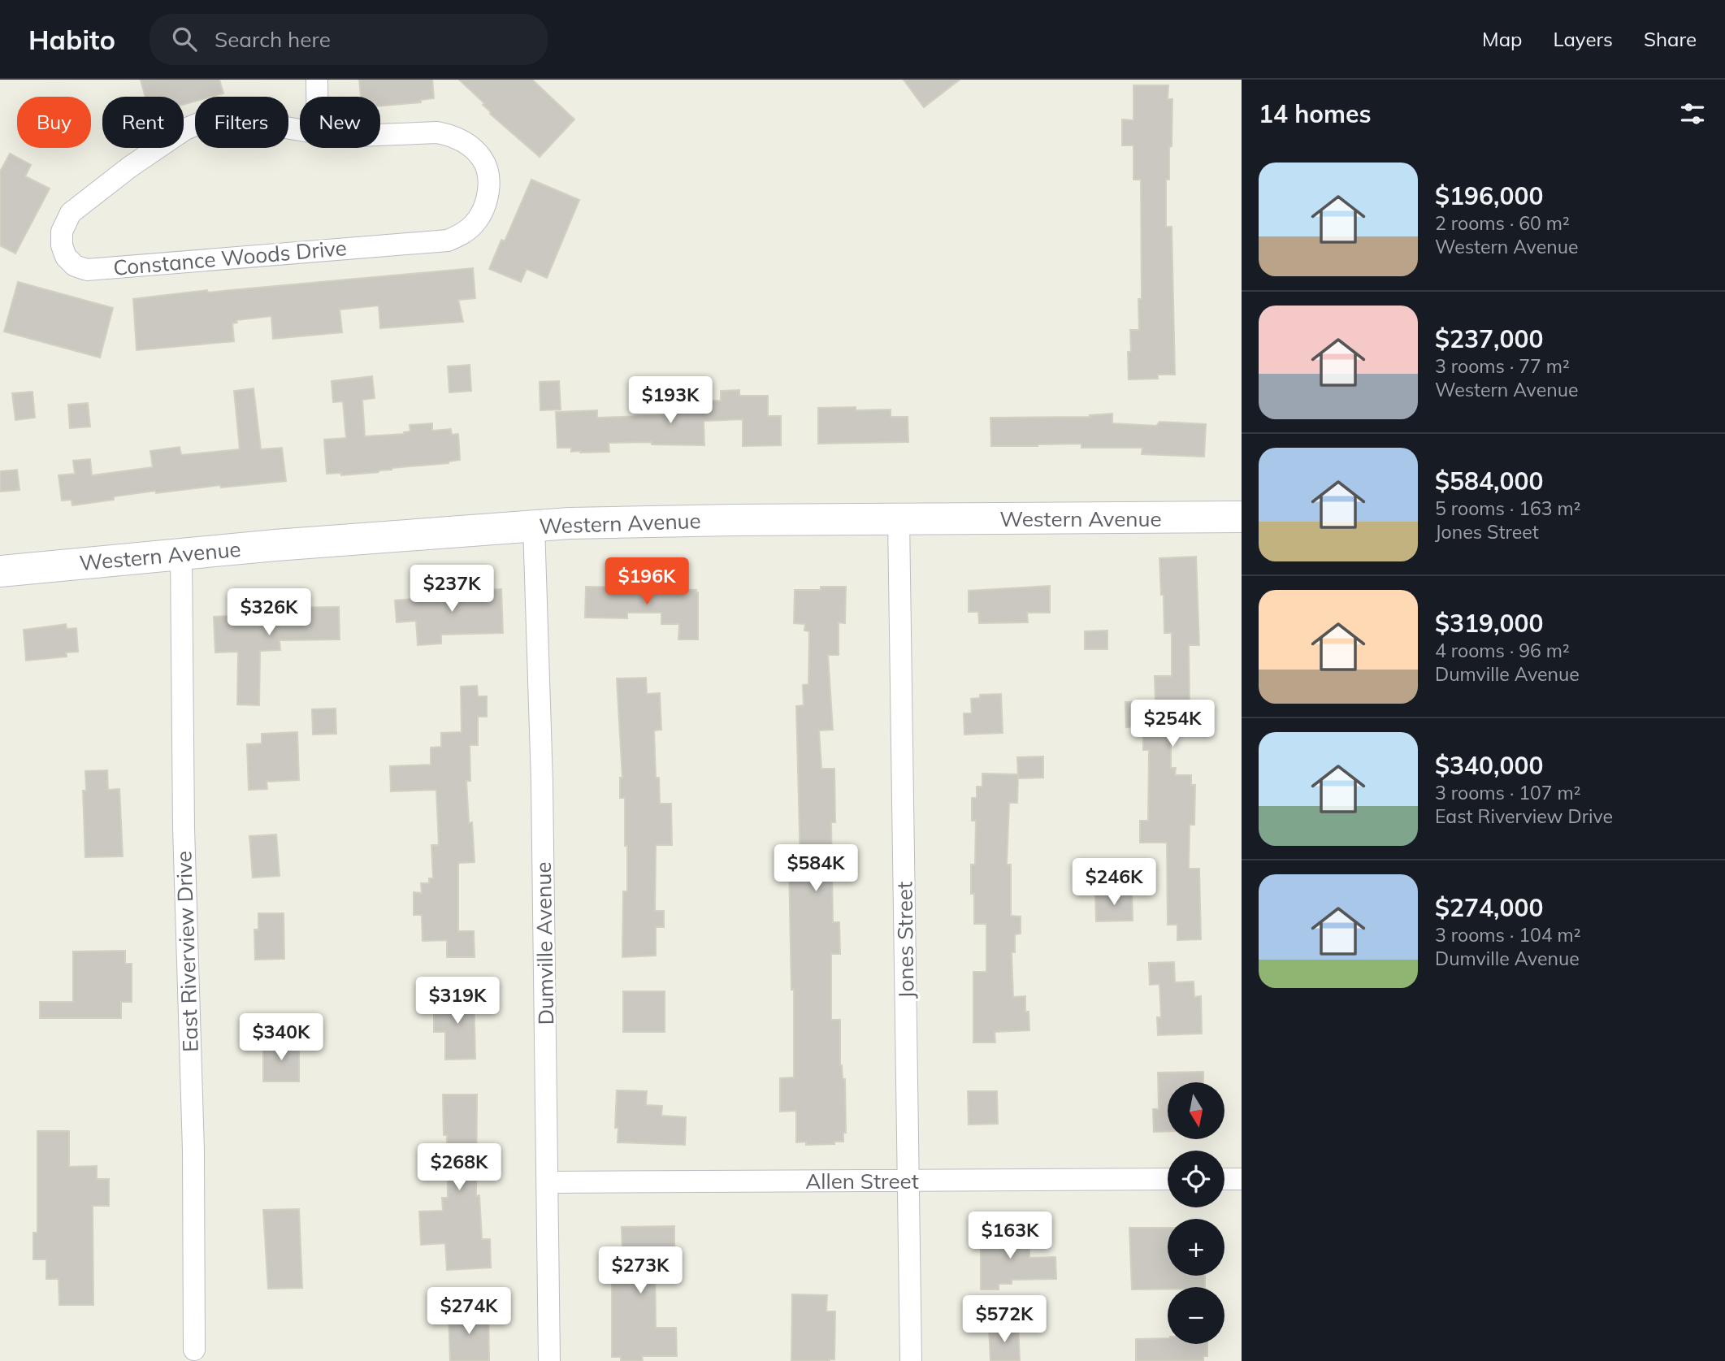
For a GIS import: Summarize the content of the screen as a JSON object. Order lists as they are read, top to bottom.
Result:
{
  "streets": {
    "street": [
      "Constance Woods Drive",
      "Western Avenue",
      "Jones Street",
      "Dumville Avenue",
      "East Riverview Drive",
      "Allen Street"
    ]
  },
  "crossings": [
    ["Western Avenue", "Jones Street"],
    ["Western Avenue", "Dumville Avenue"],
    ["Western Avenue", "East Riverview Drive"],
    ["Jones Street", "Allen Street"],
    ["Dumville Avenue", "Allen Street"]
  ],
  "north": "bottom",
  "page": {
    "header": "Habito",
    "search": "Search here",
    "nav": ["Map", "Layers", "Share"],
    "heading": "14 homes",
    "chip": [
      "Buy",
      "Rent",
      "Filters",
      "New"
    ],
    "list": [
      {
        "name": "$196,000",
        "note": "2 rooms · 60 m² · Western Avenue"
      },
      {
        "name": "$237,000",
        "note": "3 rooms · 77 m² · Western Avenue"
      },
      {
        "name": "$584,000",
        "note": "5 rooms · 163 m² · Jones Street"
      },
      {
        "name": "$319,000",
        "note": "4 rooms · 96 m² · Dumville Avenue"
      },
      {
        "name": "$340,000",
        "note": "3 rooms · 107 m² · East Riverview Drive"
      },
      {
        "name": "$274,000",
        "note": "3 rooms · 104 m² · Dumville Avenue"
      }
    ],
    "price": [
      "$193K",
      "$196K",
      "$237K",
      "$326K",
      "$254K",
      "$584K",
      "$246K",
      "$319K",
      "$340K",
      "$268K",
      "$163K",
      "$273K",
      "$274K",
      "$572K"
    ],
    "map_buttons": ["+", "−"]
  }
}
